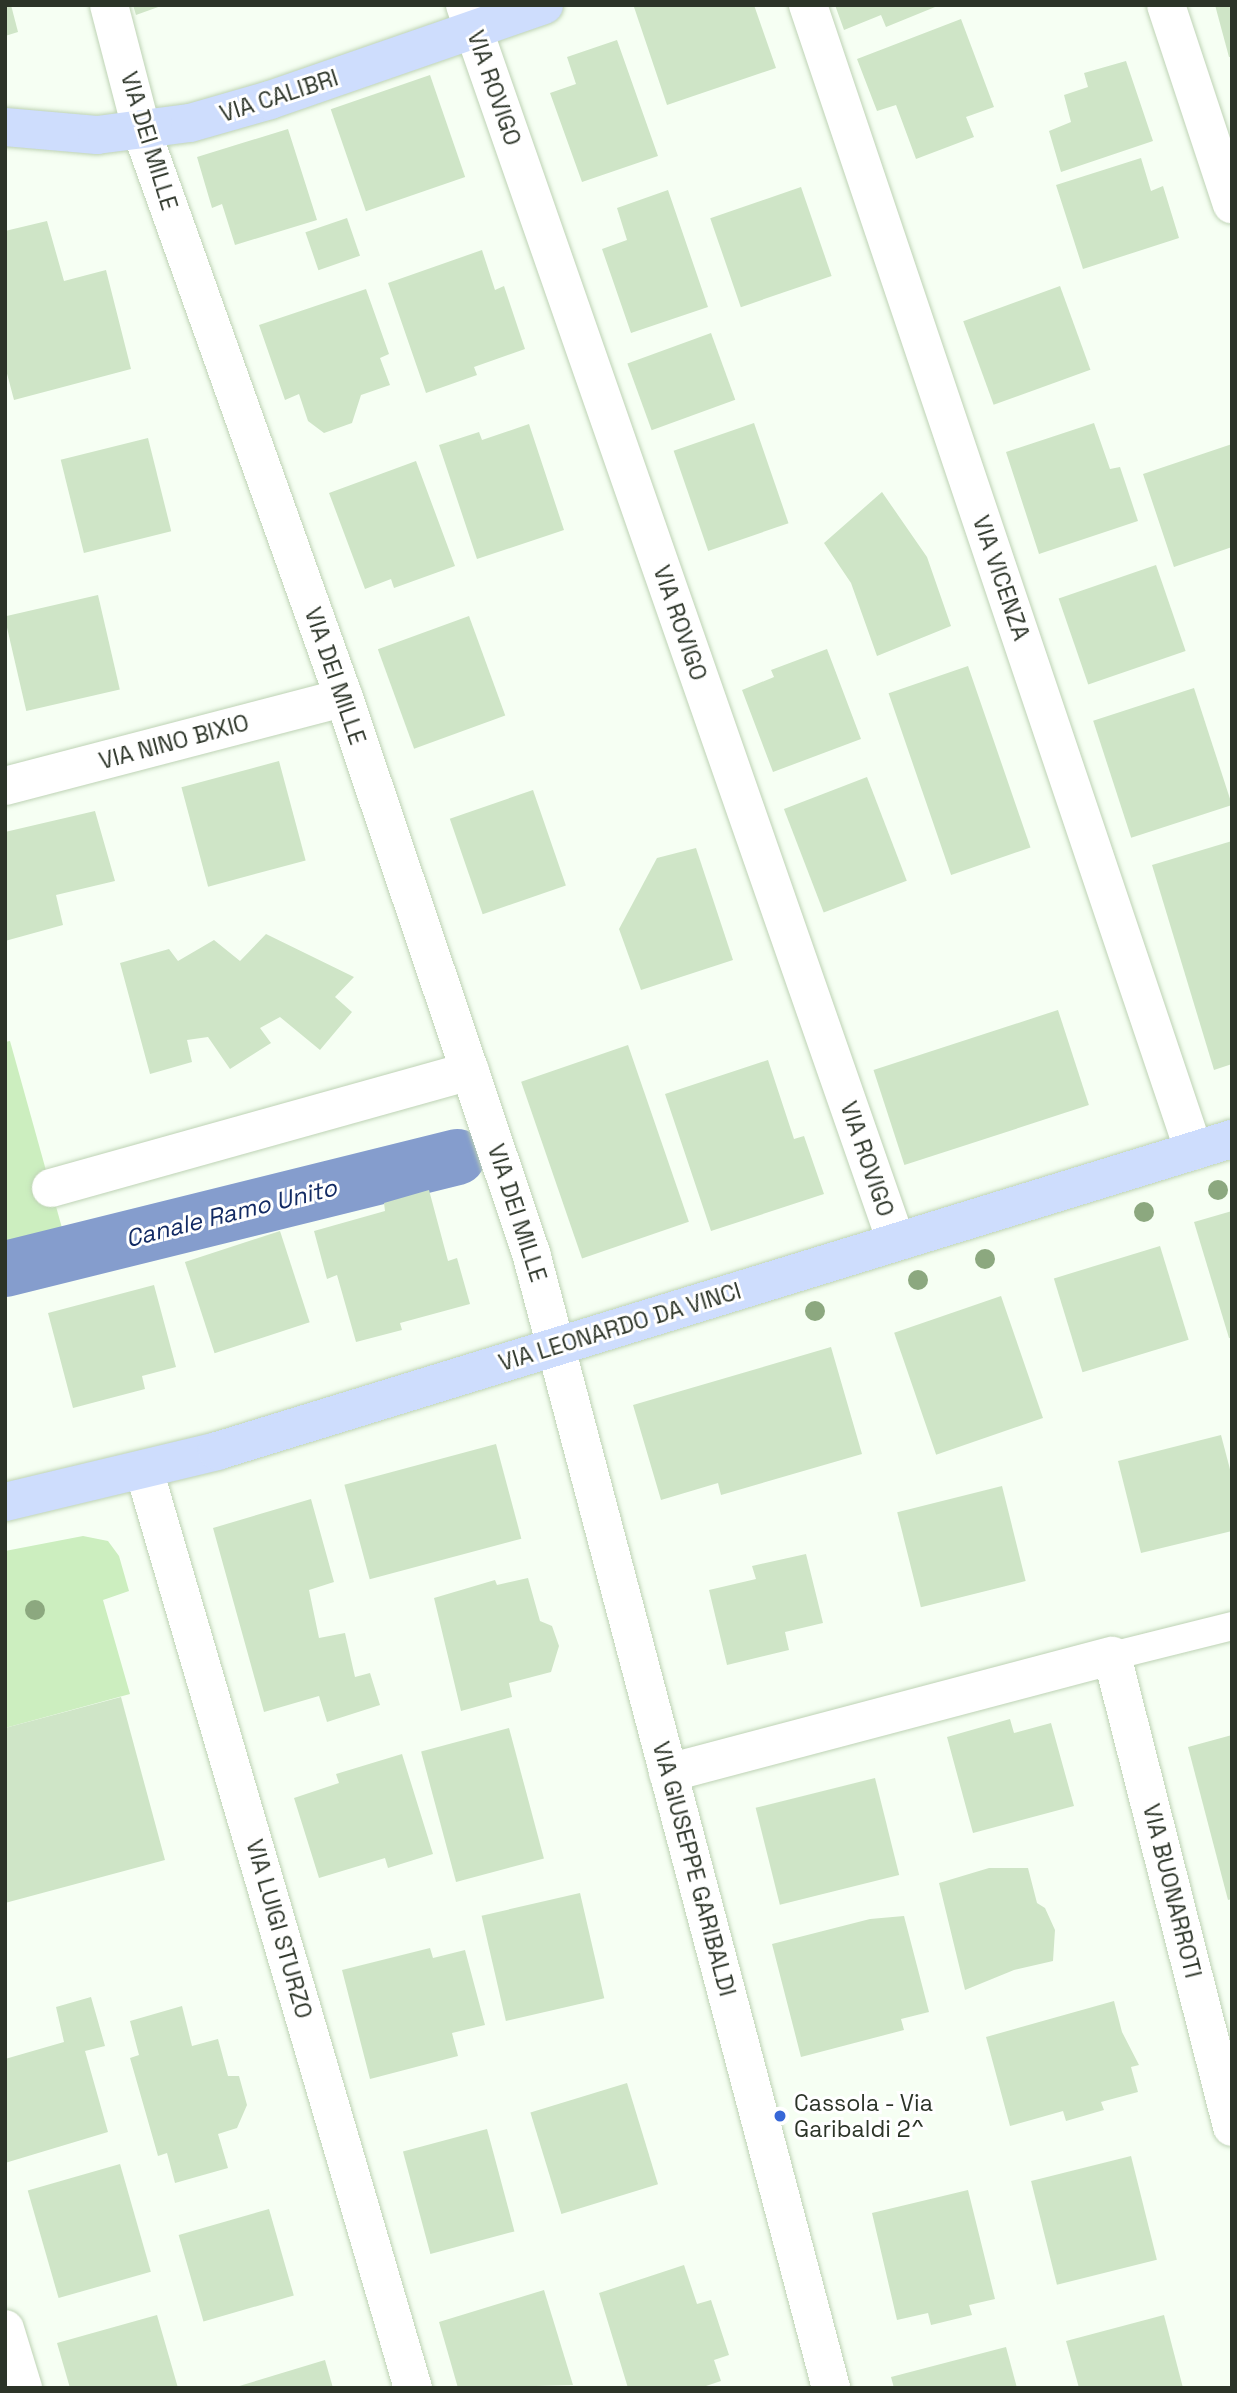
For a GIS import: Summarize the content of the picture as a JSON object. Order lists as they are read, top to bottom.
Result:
{
  "streets": {
    "street": [
      "VIA ROVIGO",
      "VIA CALIBRI",
      "VIA DEI MILLE",
      "VIA VICENZA",
      "VIA NINO BIXIO",
      "VIA LEONARDO DA VINCI",
      "VIA GIUSEPPE GARIBALDI",
      "VIA BUONARROTI",
      "VIA LUIGI STURZO"
    ]
  },
  "crossings": [
    ["VIA ROVIGO", "VIA CALIBRI"],
    ["VIA ROVIGO", "VIA LEONARDO DA VINCI"],
    ["VIA CALIBRI", "VIA DEI MILLE"],
    ["VIA DEI MILLE", "VIA NINO BIXIO"],
    ["VIA DEI MILLE", "VIA LEONARDO DA VINCI"],
    ["VIA DEI MILLE", "VIA GIUSEPPE GARIBALDI"],
    ["VIA VICENZA", "VIA LEONARDO DA VINCI"],
    ["VIA LEONARDO DA VINCI", "VIA GIUSEPPE GARIBALDI"],
    ["VIA LEONARDO DA VINCI", "VIA LUIGI STURZO"]
  ],
  "water": ["Canale Ramo Unito"],
  "places": ["Cassola - Via Garibaldi 2^"]
}
